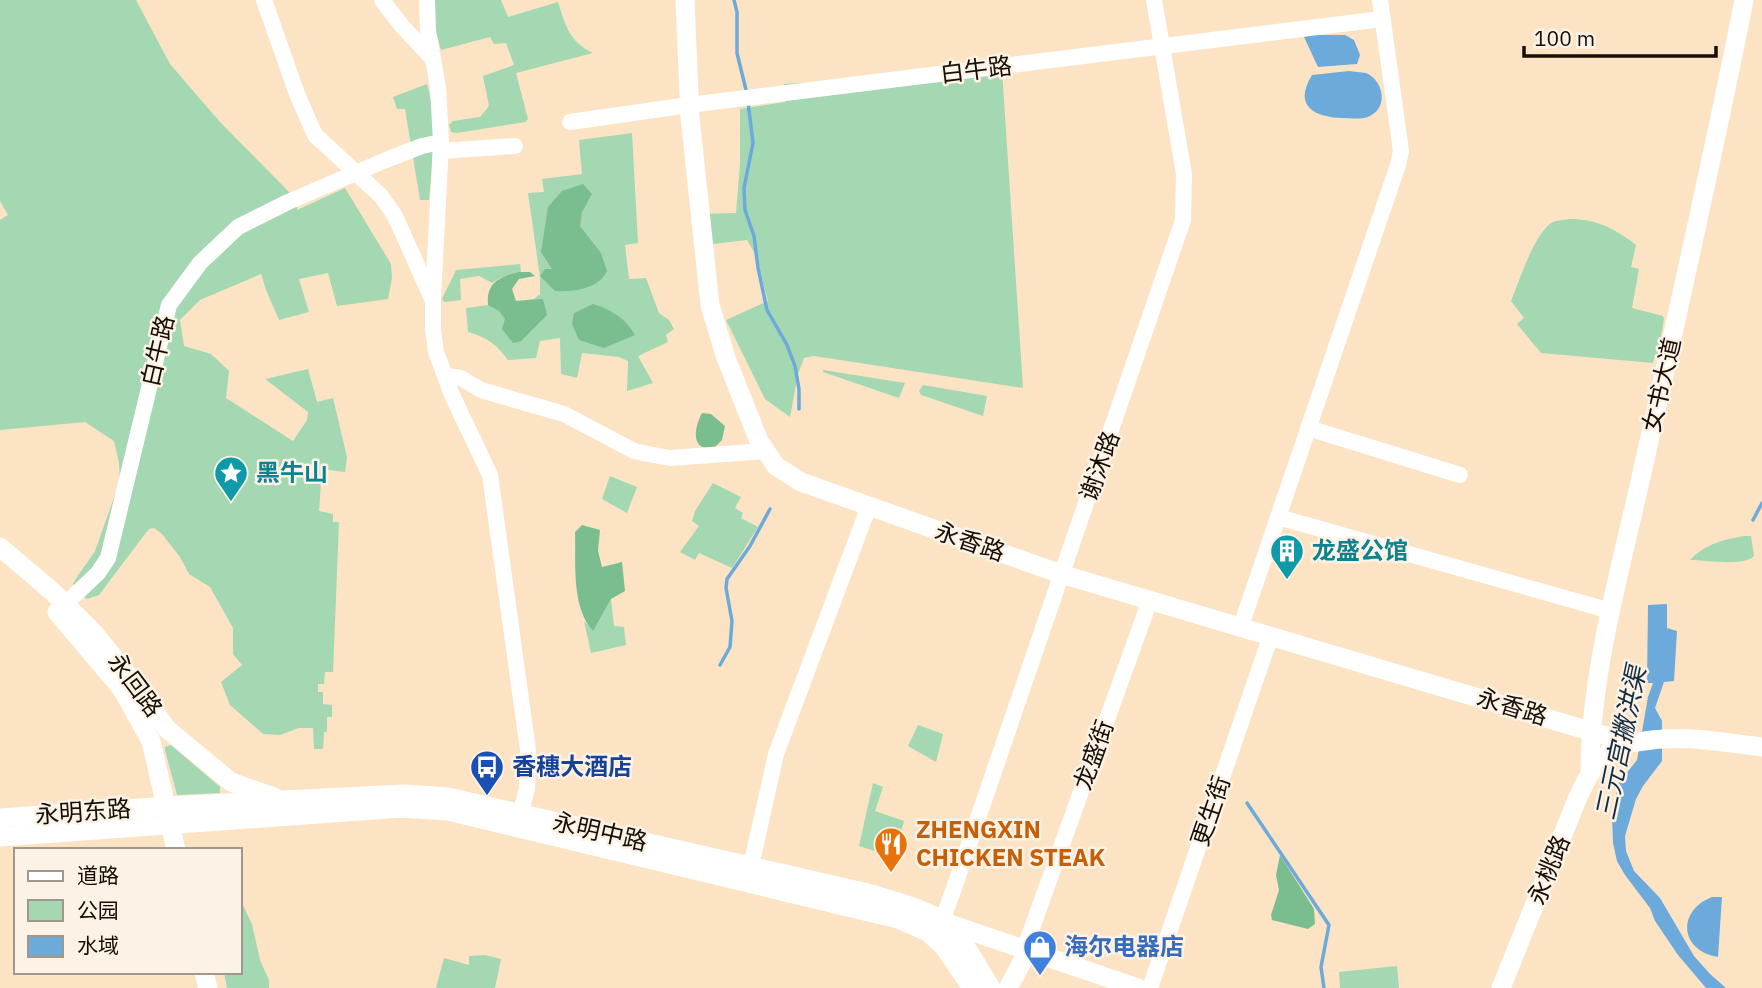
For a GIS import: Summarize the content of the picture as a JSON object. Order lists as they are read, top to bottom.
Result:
{
  "streets": {
    "main road": [
      "女书大道",
      "永香路",
      "永回路",
      "永明东路",
      "永明中路",
      "永桃路"
    ],
    "street": [
      "白牛路",
      "谢沐路",
      "龙盛街",
      "更生街"
    ]
  },
  "crossings": [
    ["白牛路", "谢沐路"],
    ["白牛路", "永香路"],
    ["白牛路", "永回路"],
    ["女书大道", "永香路"],
    ["女书大道", "永桃路"],
    ["谢沐路", "永香路"],
    ["谢沐路", "永明中路"],
    ["永香路", "龙盛街"],
    ["永香路", "更生街"],
    ["永回路", "永明东路"],
    ["永回路", "永明中路"],
    ["永明东路", "永明中路"]
  ],
  "water": ["三元宫撇洪渠"],
  "places": {
    "place": ["黑牛山"],
    "building": ["龙盛公馆"],
    "bus stop": ["香穗大酒店"],
    "restaurant": ["ZHENGXIN CHICKEN STEAK"],
    "shop": ["海尔电器店"]
  },
  "legend": ["道路", "公园", "水域"],
  "scale_bar": "100 m"
}
